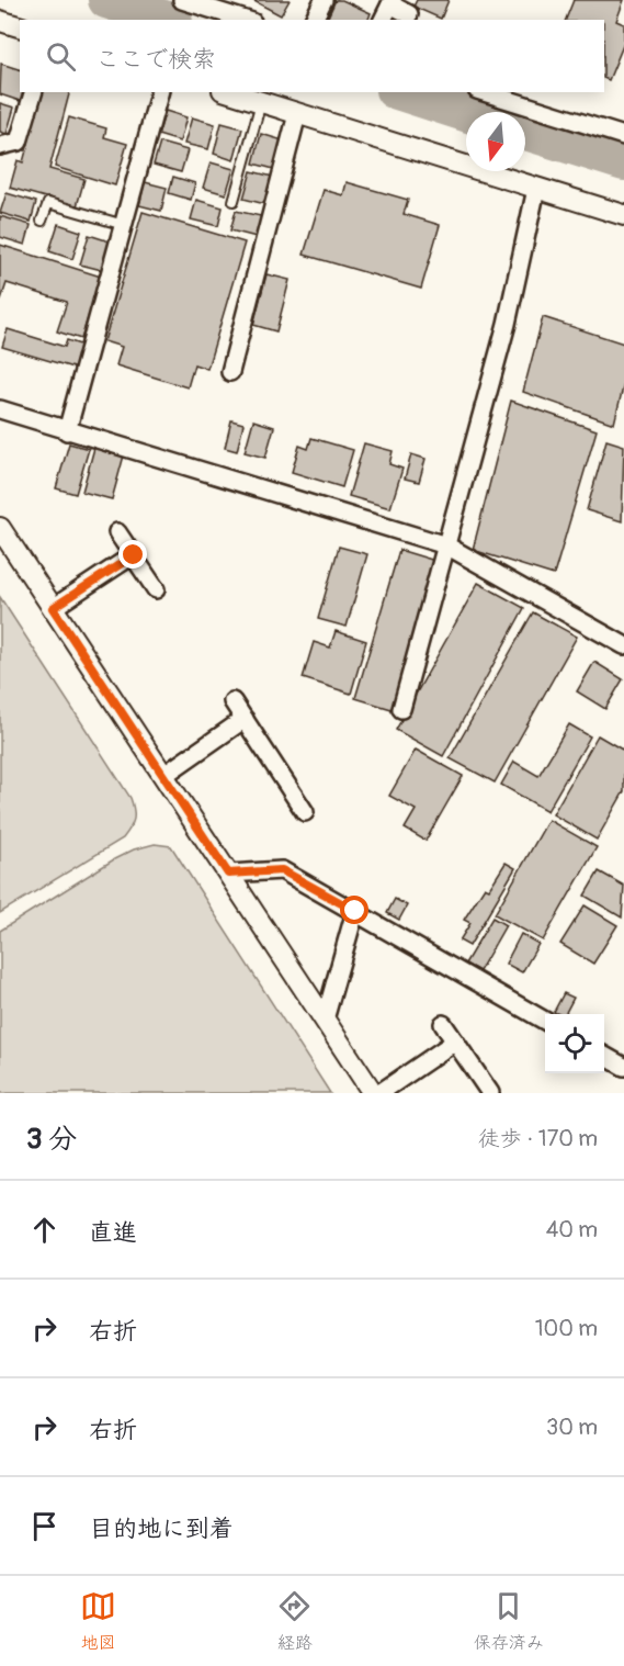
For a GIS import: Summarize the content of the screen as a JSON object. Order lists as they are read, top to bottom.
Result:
{
  "north": "bottom",
  "page": {
    "search": "ここで検索",
    "heading": ["3 分", "徒歩 · 170 m"],
    "list": [
      ["直進", "40 m"],
      ["右折", "100 m"],
      ["右折", "30 m"],
      "目的地に到着"
    ],
    "nav": ["地図", "経路", "保存済み"]
  }
}
